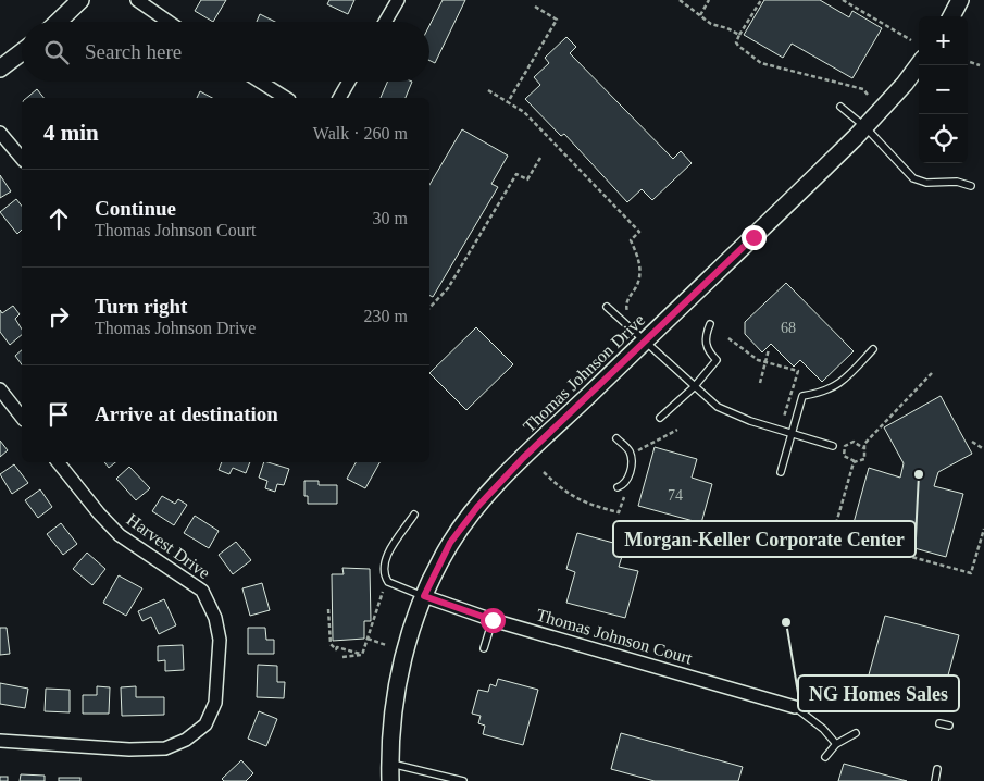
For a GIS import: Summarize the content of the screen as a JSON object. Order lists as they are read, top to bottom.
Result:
{
  "streets": {
    "street": ["Thomas Johnson Drive", "Harvest Drive", "Thomas Johnson Court"]
  },
  "crossings": [
    ["Thomas Johnson Drive", "Thomas Johnson Court"]
  ],
  "places": ["Morgan-Keller Corporate Center", "NG Homes Sales"],
  "house_numbers": ["68", "74"],
  "page": {
    "map_buttons": ["+", "−"],
    "search": "Search here",
    "heading": ["4 min", "Walk · 260 m"],
    "list": [
      ["Continue", "Thomas Johnson Court", "30 m"],
      ["Turn right", "Thomas Johnson Drive", "230 m"],
      "Arrive at destination"
    ]
  }
}
